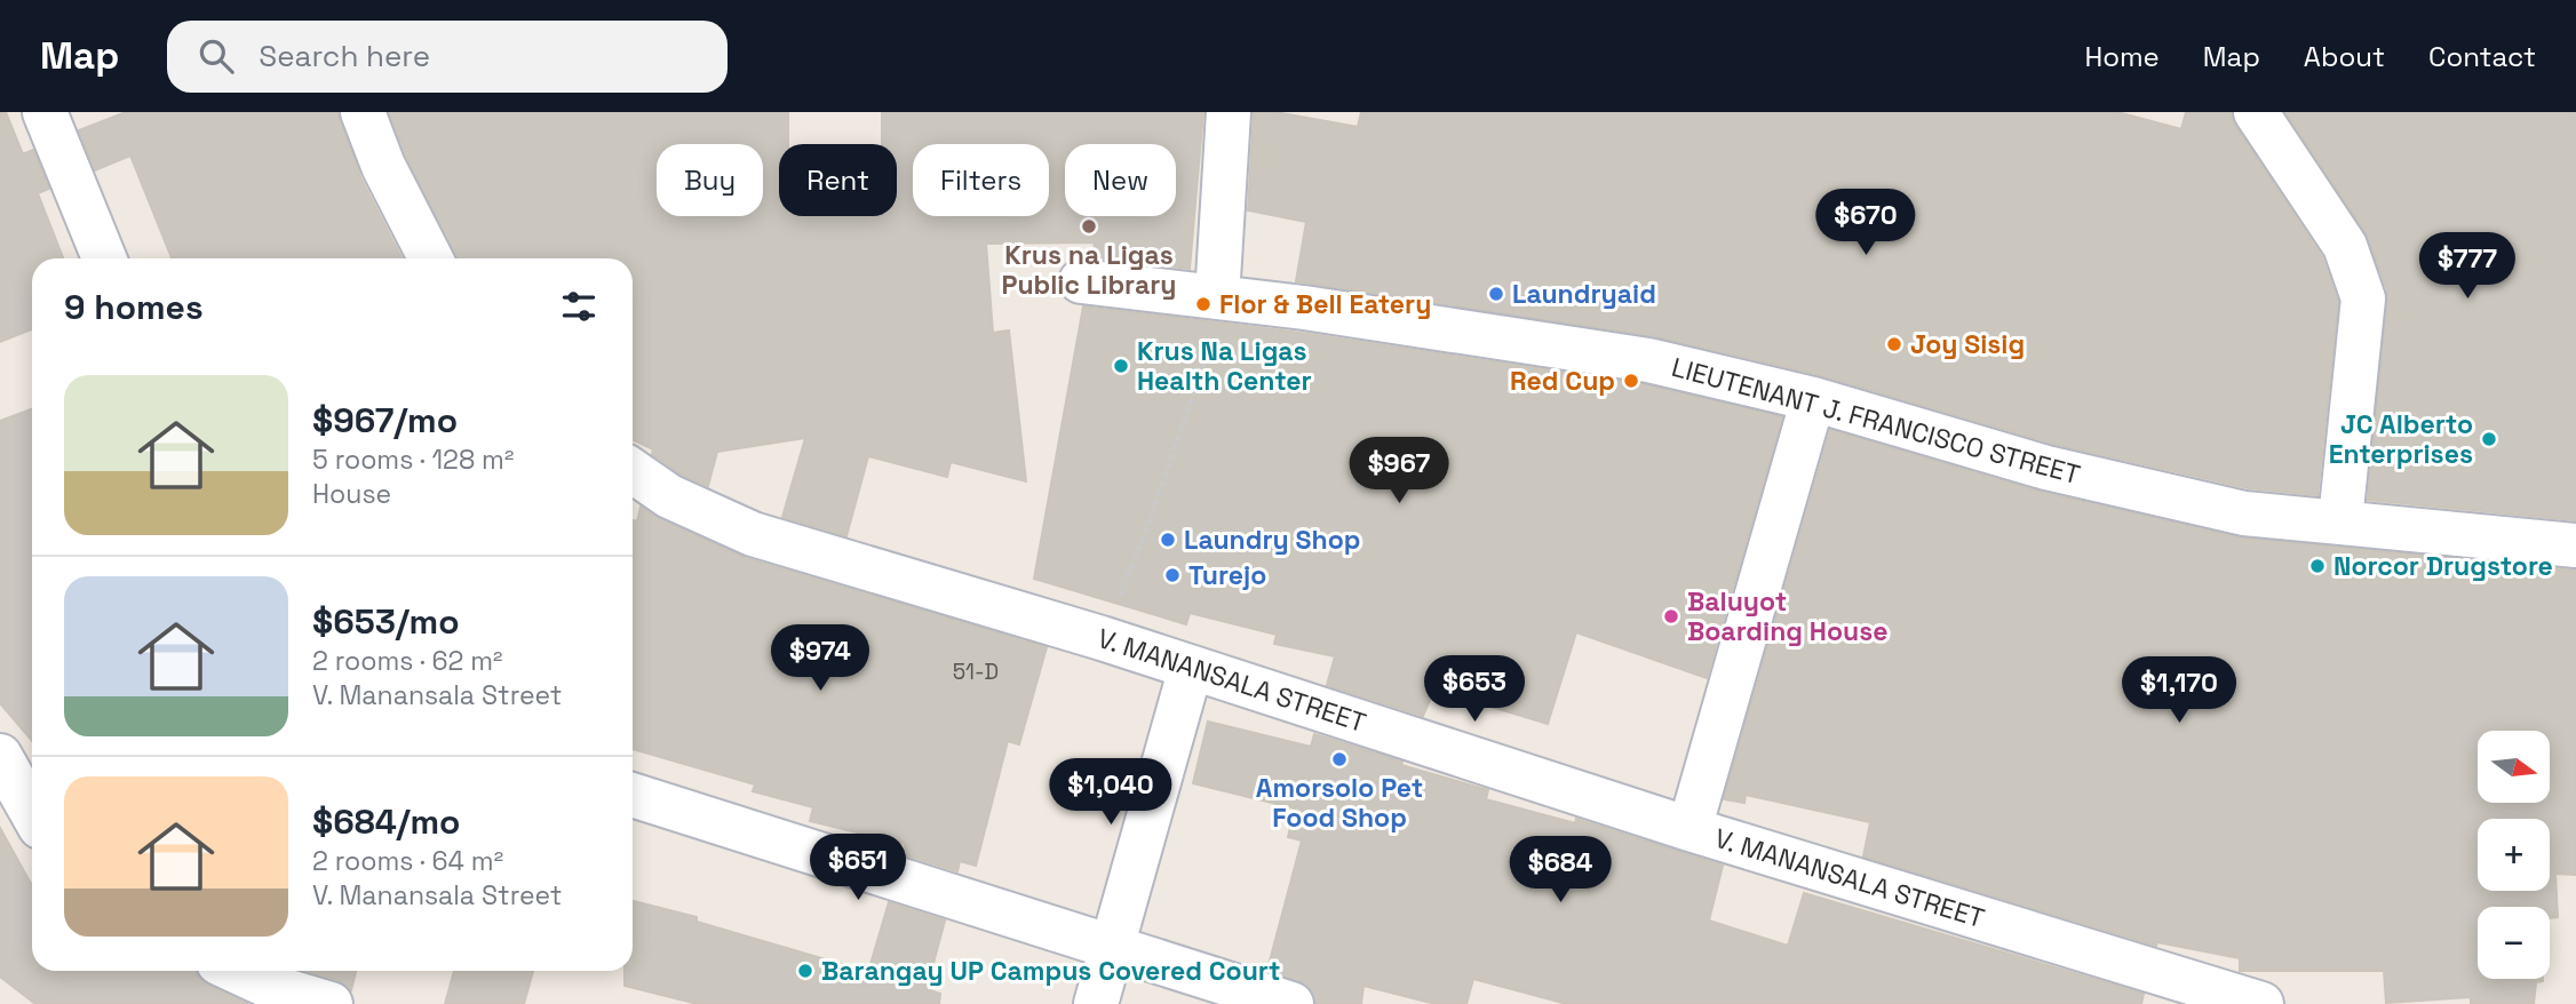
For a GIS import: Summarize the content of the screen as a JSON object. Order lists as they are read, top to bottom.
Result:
{
  "streets": {
    "street": ["LIEUTENANT J. FRANCISCO STREET", "V. MANANSALA STREET"]
  },
  "places": [
    "Krus na Ligas Public Library",
    "Laundryaid",
    "Flor & Bell Eatery",
    "Joy Sisig",
    "Krus Na Ligas Health Center",
    "Red Cup",
    "JC Alberto Enterprises",
    "Laundry Shop",
    "Norcor Drugstore",
    "Turejo",
    "Baluyot Boarding House",
    "Amorsolo Pet Food Shop",
    "Barangay UP Campus Covered Court"
  ],
  "house_numbers": ["51-D"],
  "north": "right",
  "page": {
    "header": "Map",
    "search": "Search here",
    "nav": [
      "Home",
      "Map",
      "About",
      "Contact"
    ],
    "chip": [
      "Buy",
      "Rent",
      "Filters",
      "New"
    ],
    "price": [
      "$670",
      "$777",
      "$967",
      "$974",
      "$653",
      "$1,170",
      "$1,040",
      "$651",
      "$684"
    ],
    "heading": "9 homes",
    "list": [
      {
        "name": "$967/mo",
        "note": "5 rooms · 128 m² · House"
      },
      {
        "name": "$653/mo",
        "note": "2 rooms · 62 m² · V. Manansala Street"
      },
      {
        "name": "$684/mo",
        "note": "2 rooms · 64 m² · V. Manansala Street"
      }
    ],
    "map_buttons": ["+", "−"]
  }
}
